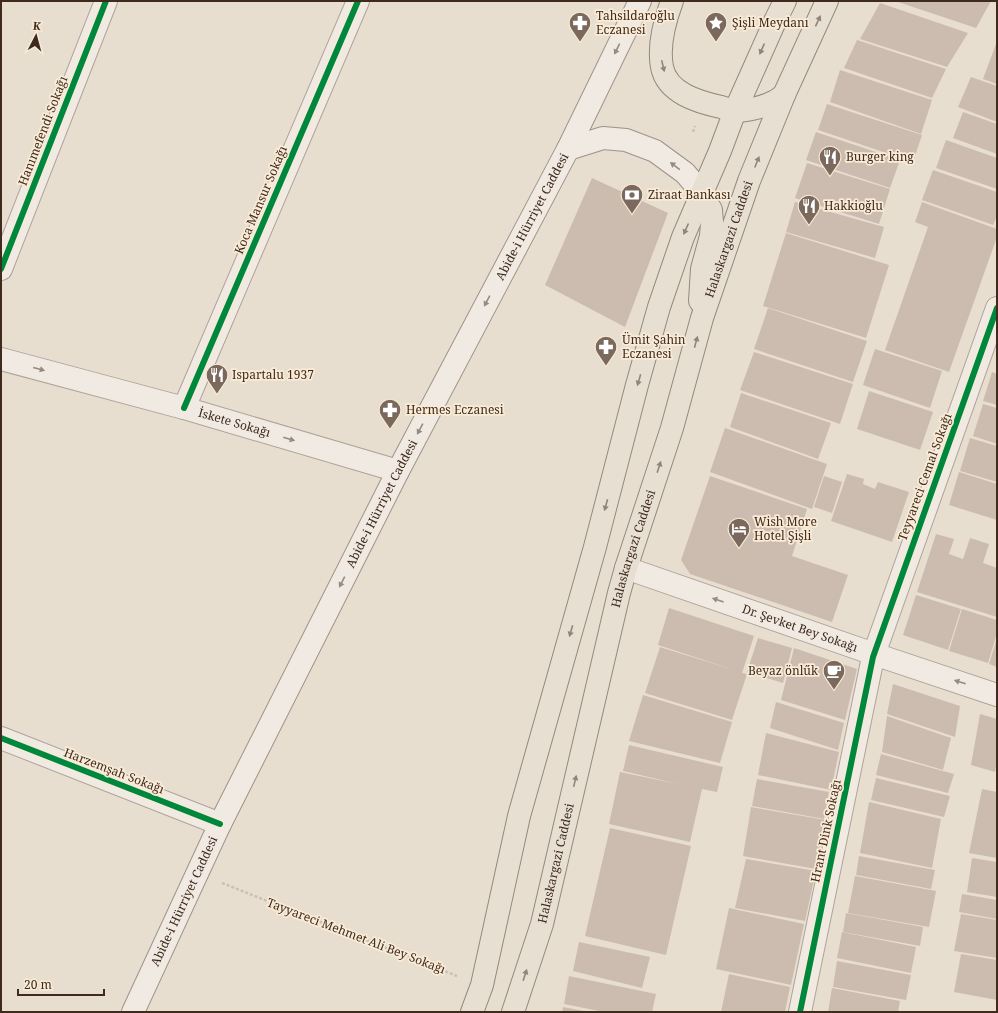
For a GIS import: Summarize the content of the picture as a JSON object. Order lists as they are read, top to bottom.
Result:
{
  "streets": {
    "main road": ["Halaskargazi Caddesi"],
    "street": [
      "Hanımefendi Sokağı",
      "Koca Mansur Sokağı",
      "Abide-i Hürriyet Caddesi",
      "İskete Sokağı",
      "Teyyareci Cemal Sokağı",
      "Dr. Şevket Bey Sokağı",
      "Harzemşah Sokağı",
      "Hrant Dink Sokağı"
    ],
    "path": ["Tayyareci Mehmet Ali Bey Sokağı"]
  },
  "crossings": [
    ["Koca Mansur Sokağı", "İskete Sokağı"],
    ["Abide-i Hürriyet Caddesi", "İskete Sokağı"],
    ["Abide-i Hürriyet Caddesi", "Harzemşah Sokağı"],
    ["Halaskargazi Caddesi", "Dr. Şevket Bey Sokağı"],
    ["Teyyareci Cemal Sokağı", "Dr. Şevket Bey Sokağı"],
    ["Teyyareci Cemal Sokağı", "Hrant Dink Sokağı"],
    ["Dr. Şevket Bey Sokağı", "Hrant Dink Sokağı"]
  ],
  "one_way": ["Abide-i Hürriyet Caddesi", "İskete Sokağı", "Dr. Şevket Bey Sokağı"],
  "places": {
    "pharmacy": ["Tahsildaroğlu Eczanesi", "Ümit Şahin Eczanesi", "Hermes Eczanesi"],
    "place": ["Şişli Meydanı"],
    "restaurant": ["Burger king", "Hakkioğlu", "Ispartalu 1937"],
    "bank": ["Ziraat Bankası"],
    "hotel": ["Wish More Hotel Şişli"],
    "cafe": ["Beyaz önlűk"]
  },
  "scale_bar": "20 m",
  "north": "top"
}
